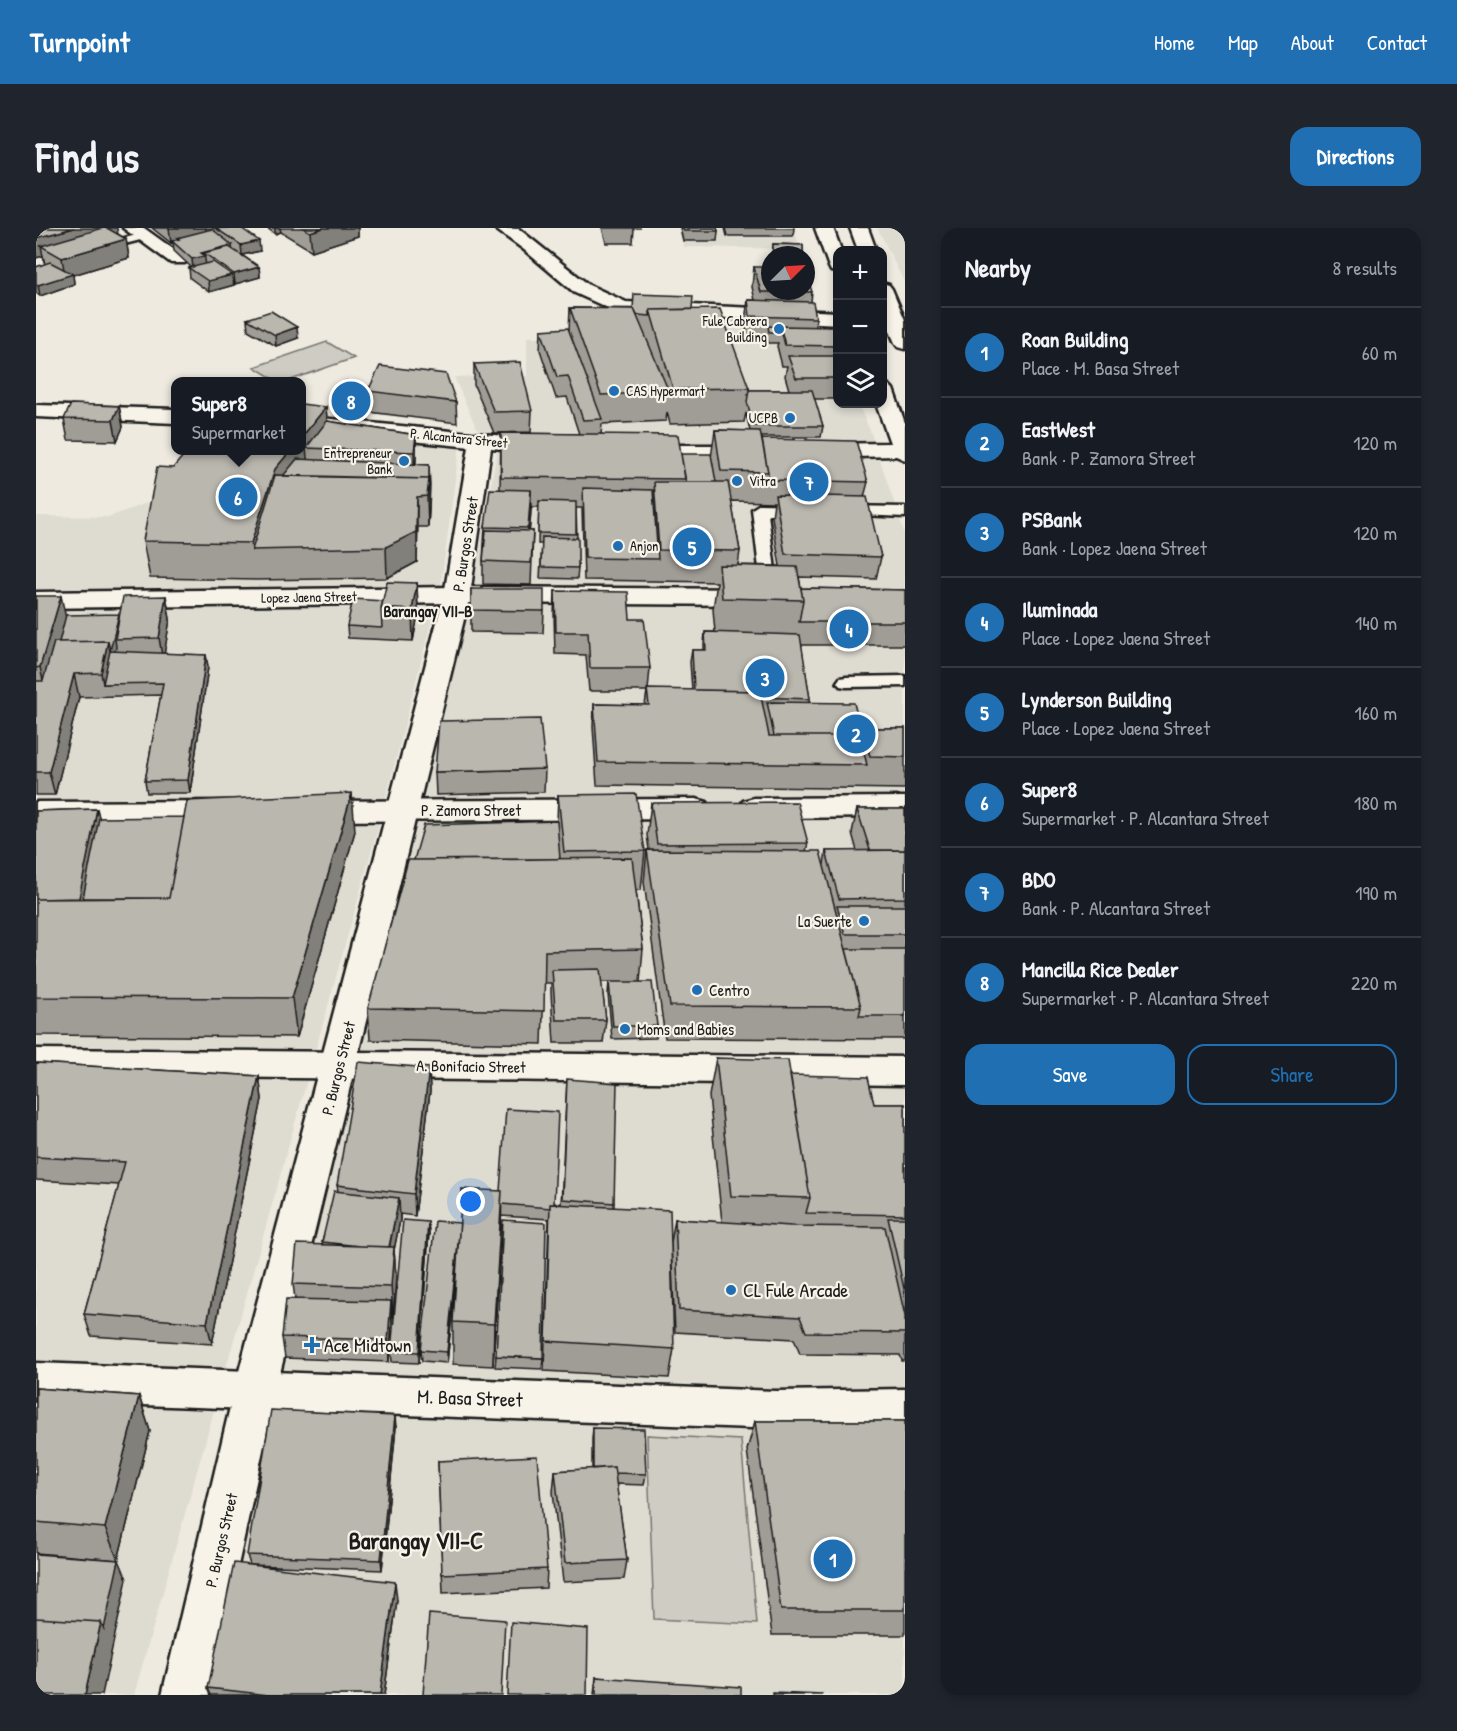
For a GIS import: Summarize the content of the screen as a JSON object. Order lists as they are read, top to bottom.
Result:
{
  "streets": {
    "street": [
      "P. Alcantara Street",
      "P. Burgos Street",
      "Lopez Jaena Street",
      "P. Zamora Street",
      "A. Bonifacio Street",
      "M. Basa Street"
    ]
  },
  "crossings": [
    ["P. Alcantara Street", "P. Burgos Street"],
    ["P. Burgos Street", "Lopez Jaena Street"],
    ["P. Burgos Street", "P. Zamora Street"],
    ["P. Burgos Street", "A. Bonifacio Street"],
    ["P. Burgos Street", "M. Basa Street"]
  ],
  "districts": ["Barangay VII-B", "Barangay VII-C"],
  "places": {
    "other": [
      "Fule Cabrera Building",
      "CAS Hypermart",
      "UCPB",
      "Entrepreneur Bank",
      "Vitra",
      "Anjon",
      "La Suerte",
      "Centro",
      "Moms and Babies",
      "CL Fule Arcade"
    ],
    "health": ["Ace Midtown"]
  },
  "north": "top right",
  "page": {
    "header": "Turnpoint",
    "nav": [
      "Home",
      "Map",
      "About",
      "Contact"
    ],
    "buttons": [
      "Directions",
      ["Save", "Share"]
    ],
    "title": "Find us",
    "heading": ["Nearby", "8 results"],
    "map_buttons": ["+", "−"],
    "list": [
      {
        "mark": "1",
        "name": "Roan Building",
        "note": "Place · M. Basa Street",
        "value": "60 m"
      },
      {
        "mark": "2",
        "name": "EastWest",
        "note": "Bank · P. Zamora Street",
        "value": "120 m"
      },
      {
        "mark": "3",
        "name": "PSBank",
        "note": "Bank · Lopez Jaena Street",
        "value": "120 m"
      },
      {
        "mark": "4",
        "name": "Iluminada",
        "note": "Place · Lopez Jaena Street",
        "value": "140 m"
      },
      {
        "mark": "5",
        "name": "Lynderson Building",
        "note": "Place · Lopez Jaena Street",
        "value": "160 m"
      },
      {
        "mark": "6",
        "name": "Super8",
        "note": "Supermarket · P. Alcantara Street",
        "value": "180 m"
      },
      {
        "mark": "7",
        "name": "BDO",
        "note": "Bank · P. Alcantara Street",
        "value": "190 m"
      },
      {
        "mark": "8",
        "name": "Mancilla Rice Dealer",
        "note": "Supermarket · P. Alcantara Street",
        "value": "220 m"
      }
    ],
    "popup": ["Super8", "Supermarket"],
    "pins": [
      "8",
      "7",
      "6",
      "5",
      "4",
      "3",
      "2",
      "1"
    ]
  }
}
